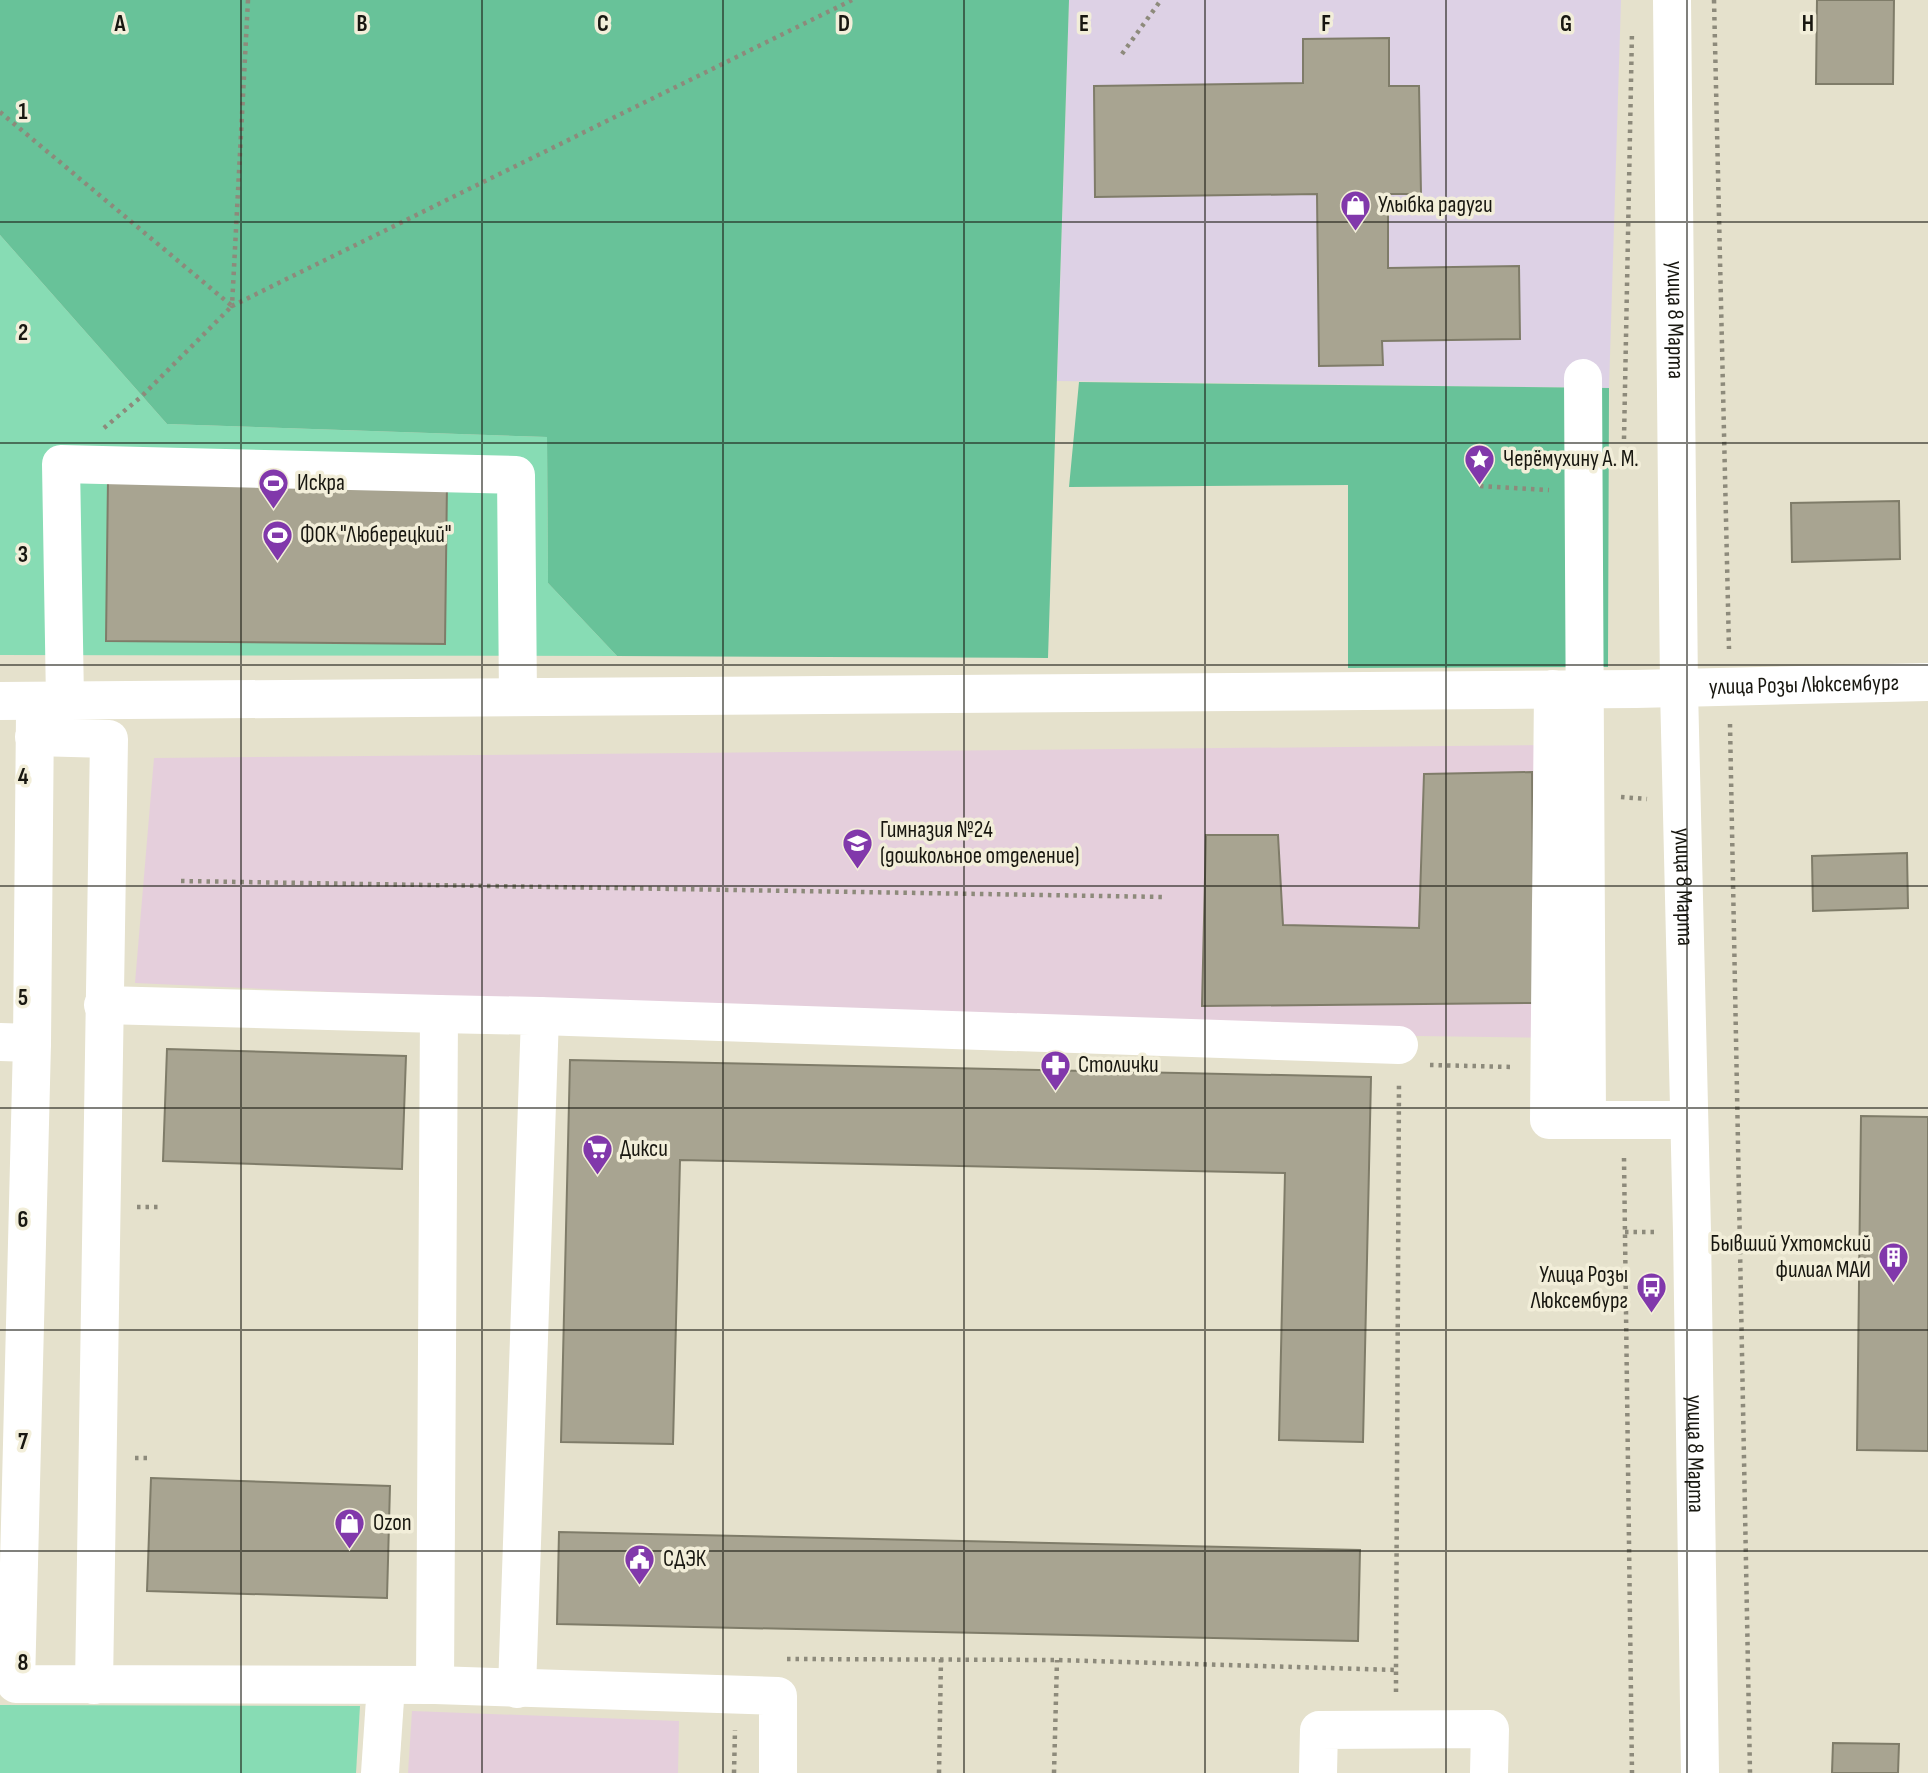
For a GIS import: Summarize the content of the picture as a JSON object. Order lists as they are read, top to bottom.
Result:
{
  "streets": {
    "street": ["улица 8 Марта", "улица Розы Люксембург"]
  },
  "crossings": [
    ["улица 8 Марта", "улица Розы Люксембург"]
  ],
  "places": {
    "shop": ["Улыбка радуги", "Ozon"],
    "place": ["Черёмухину А. М."],
    "sports": ["Искра", "ФОК \"Люберецкий\""],
    "school or university": ["Гимназия №24 (дошкольное отделение)"],
    "pharmacy": ["Столички"],
    "supermarket": ["Дикси"],
    "building": ["Бывший Ухтомский филиал МАИ"],
    "bus stop": ["Улица Розы Люксембург"],
    "public building": ["СДЭК"]
  },
  "grid": {
    "columns": [
      "A",
      "B",
      "C",
      "D",
      "E",
      "F",
      "G",
      "H"
    ],
    "rows": [
      "1",
      "2",
      "3",
      "4",
      "5",
      "6",
      "7",
      "8"
    ]
  }
}
